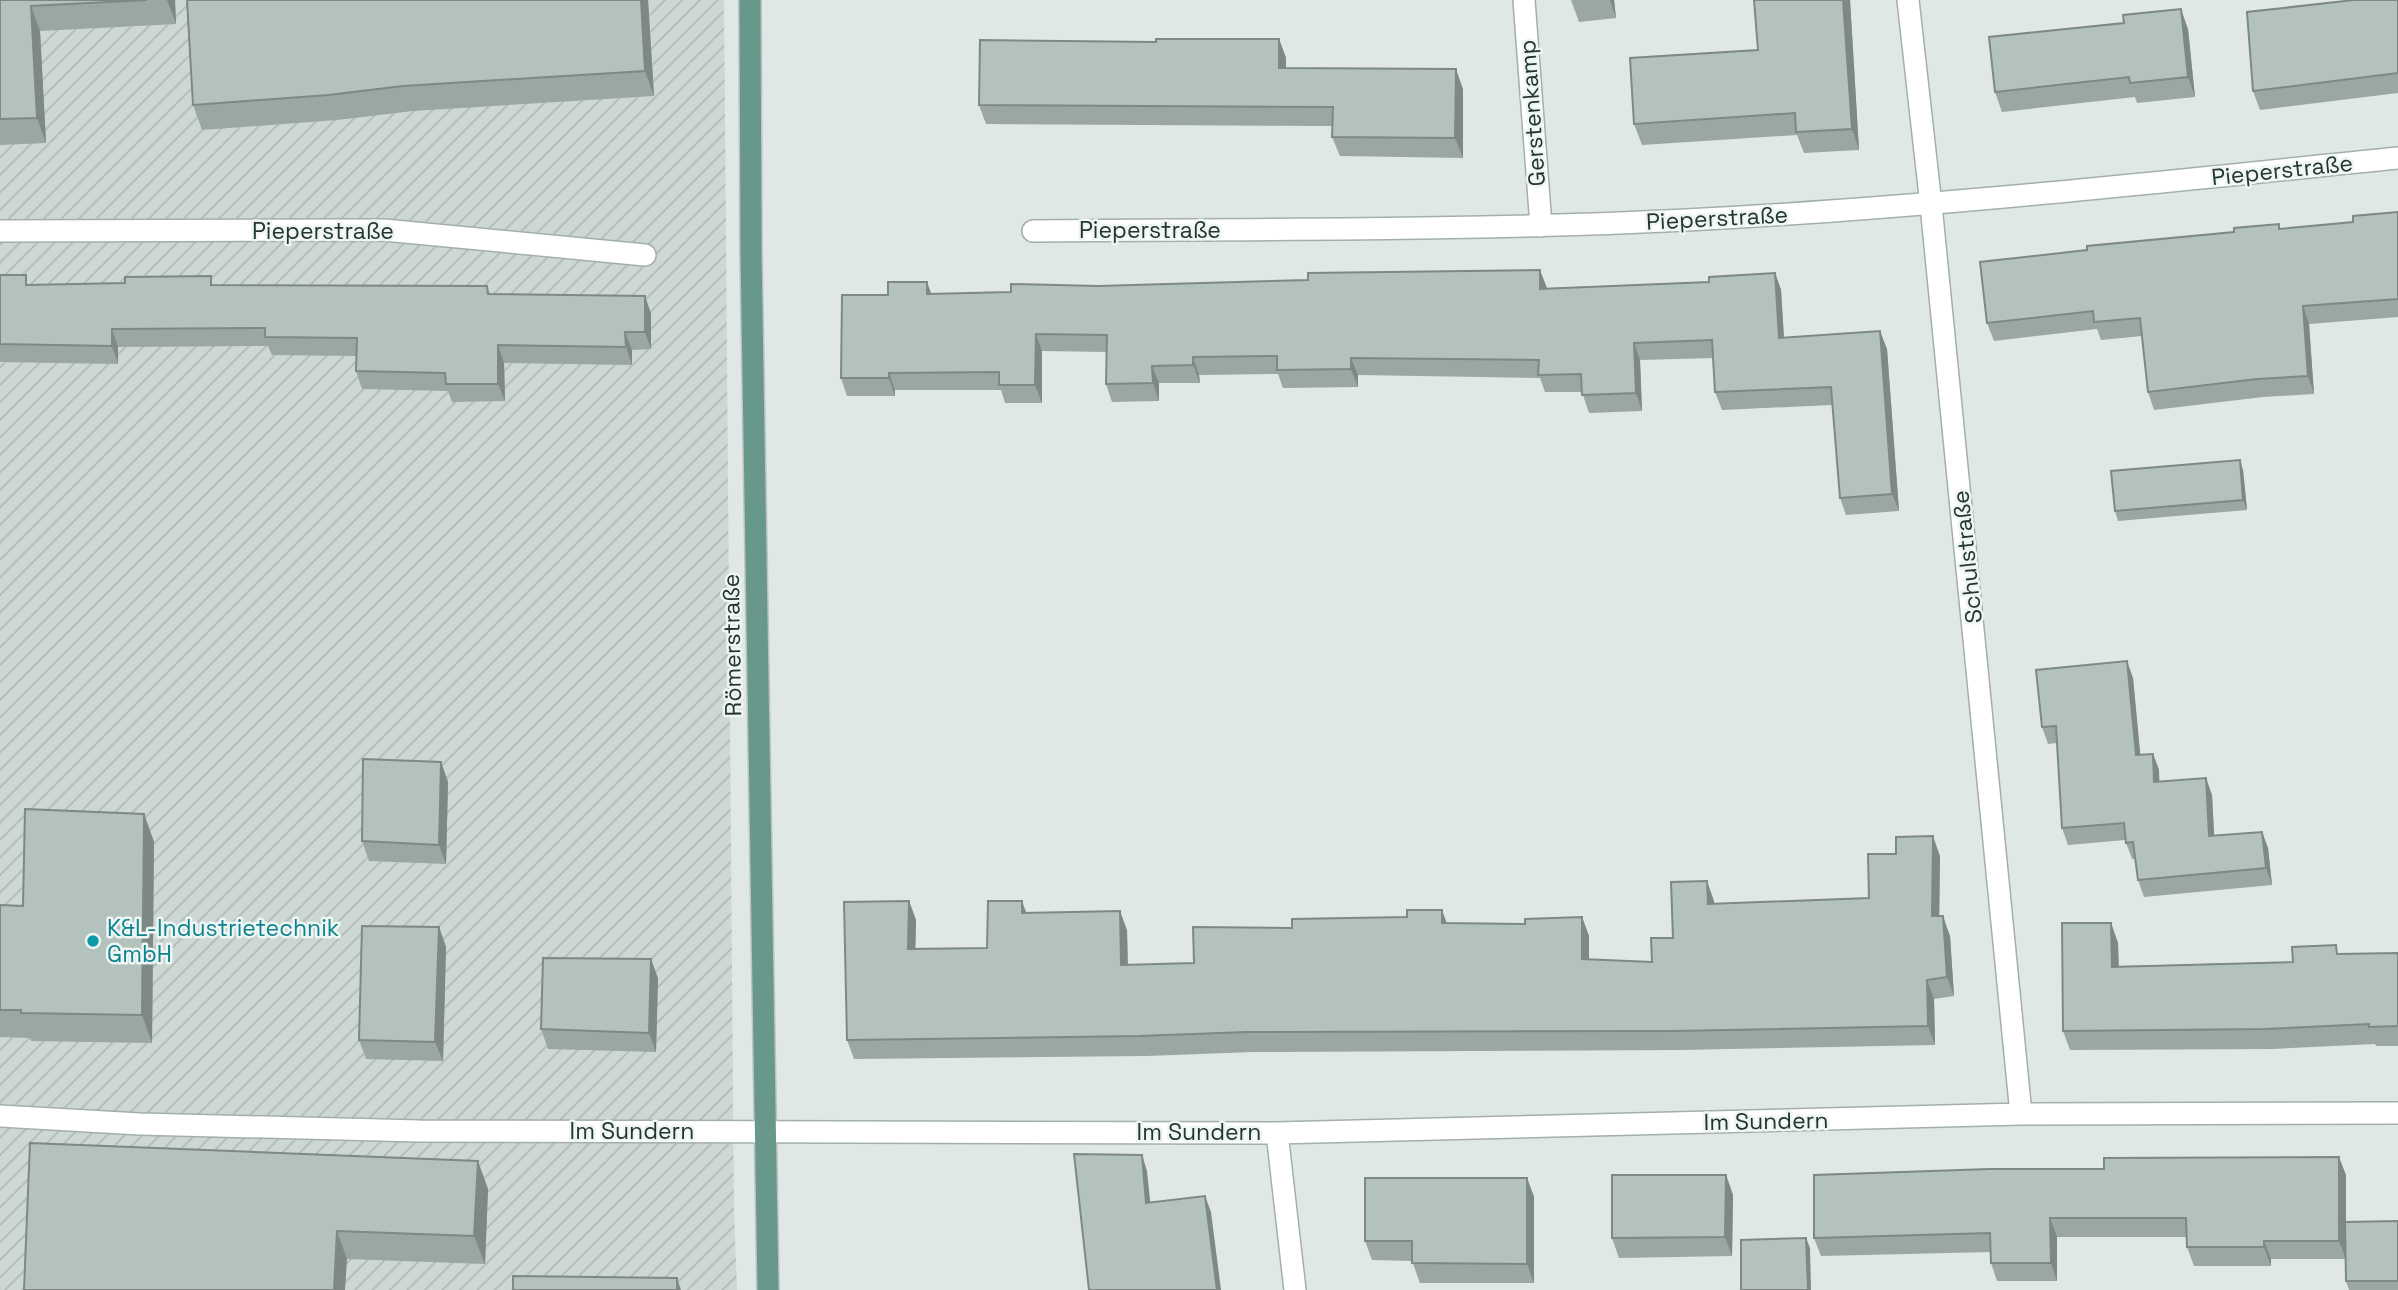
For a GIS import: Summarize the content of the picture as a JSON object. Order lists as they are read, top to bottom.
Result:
{
  "streets": {
    "main road": ["Römerstraße"],
    "street": [
      "Gerstenkamp",
      "Pieperstraße",
      "Schulstraße",
      "Im Sundern"
    ]
  },
  "crossings": [
    ["Gerstenkamp", "Pieperstraße"],
    ["Pieperstraße", "Schulstraße"],
    ["Schulstraße", "Im Sundern"],
    ["Römerstraße", "Im Sundern"]
  ],
  "places": ["K&L-Industrietechnik GmbH"]
}
